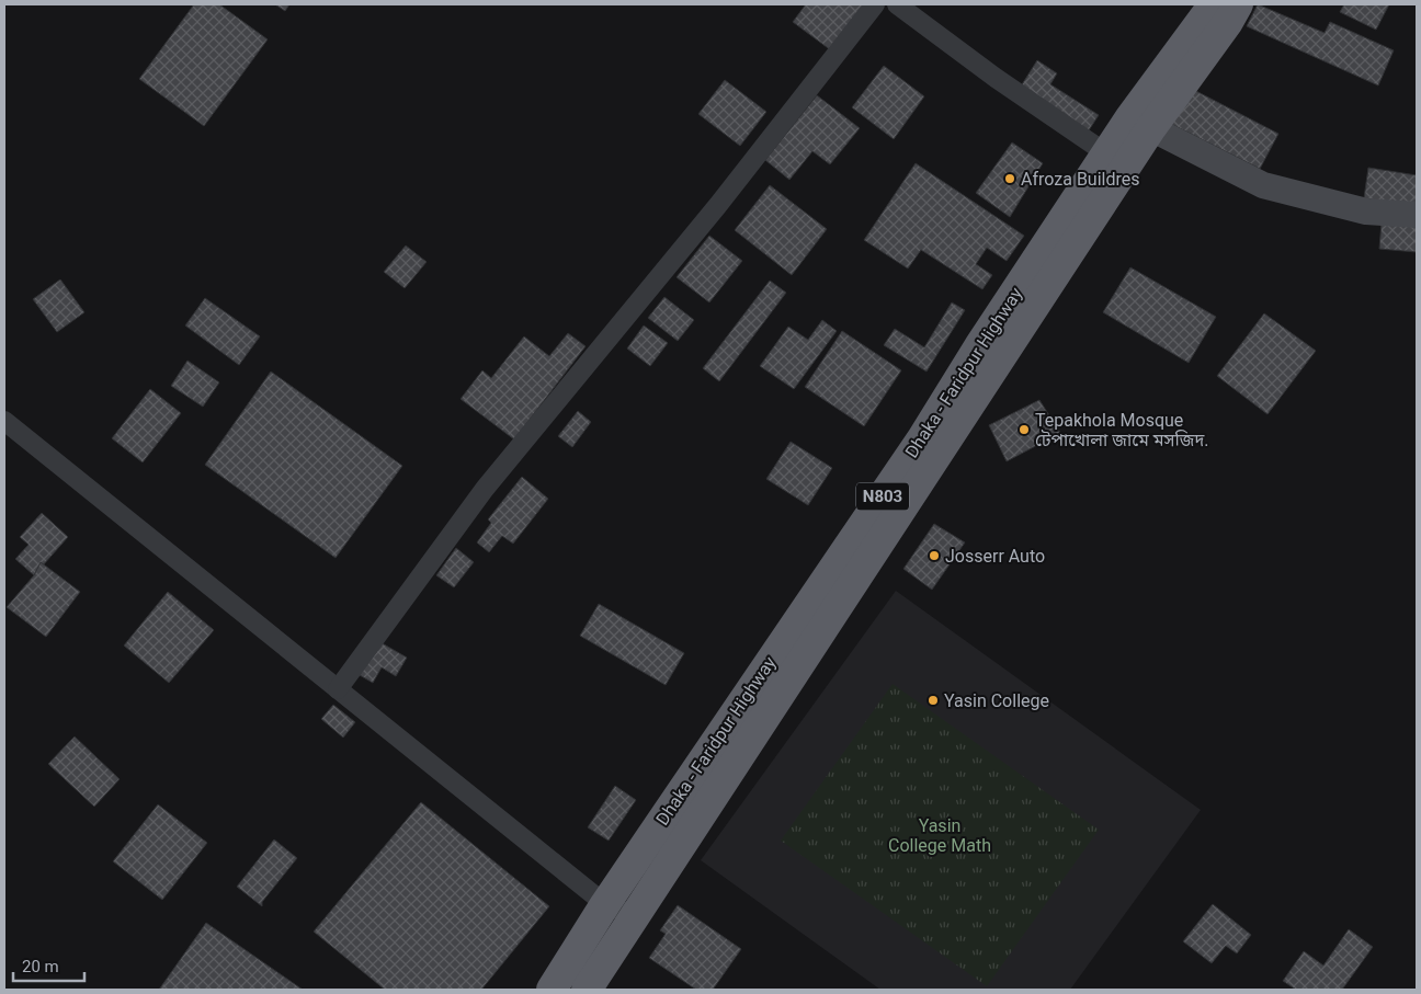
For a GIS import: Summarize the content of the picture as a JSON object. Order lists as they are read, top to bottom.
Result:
{
  "streets": {
    "highway": ["Dhaka - Faridpur Highway", "N803"]
  },
  "parks": ["Yasin College Math"],
  "places": [
    "Afroza Buildres",
    "Tepakhola Mosque টেপাখোলা জামে মসজিদ.",
    "Josserr Auto",
    "Yasin College"
  ],
  "scale_bar": "20 m"
}
